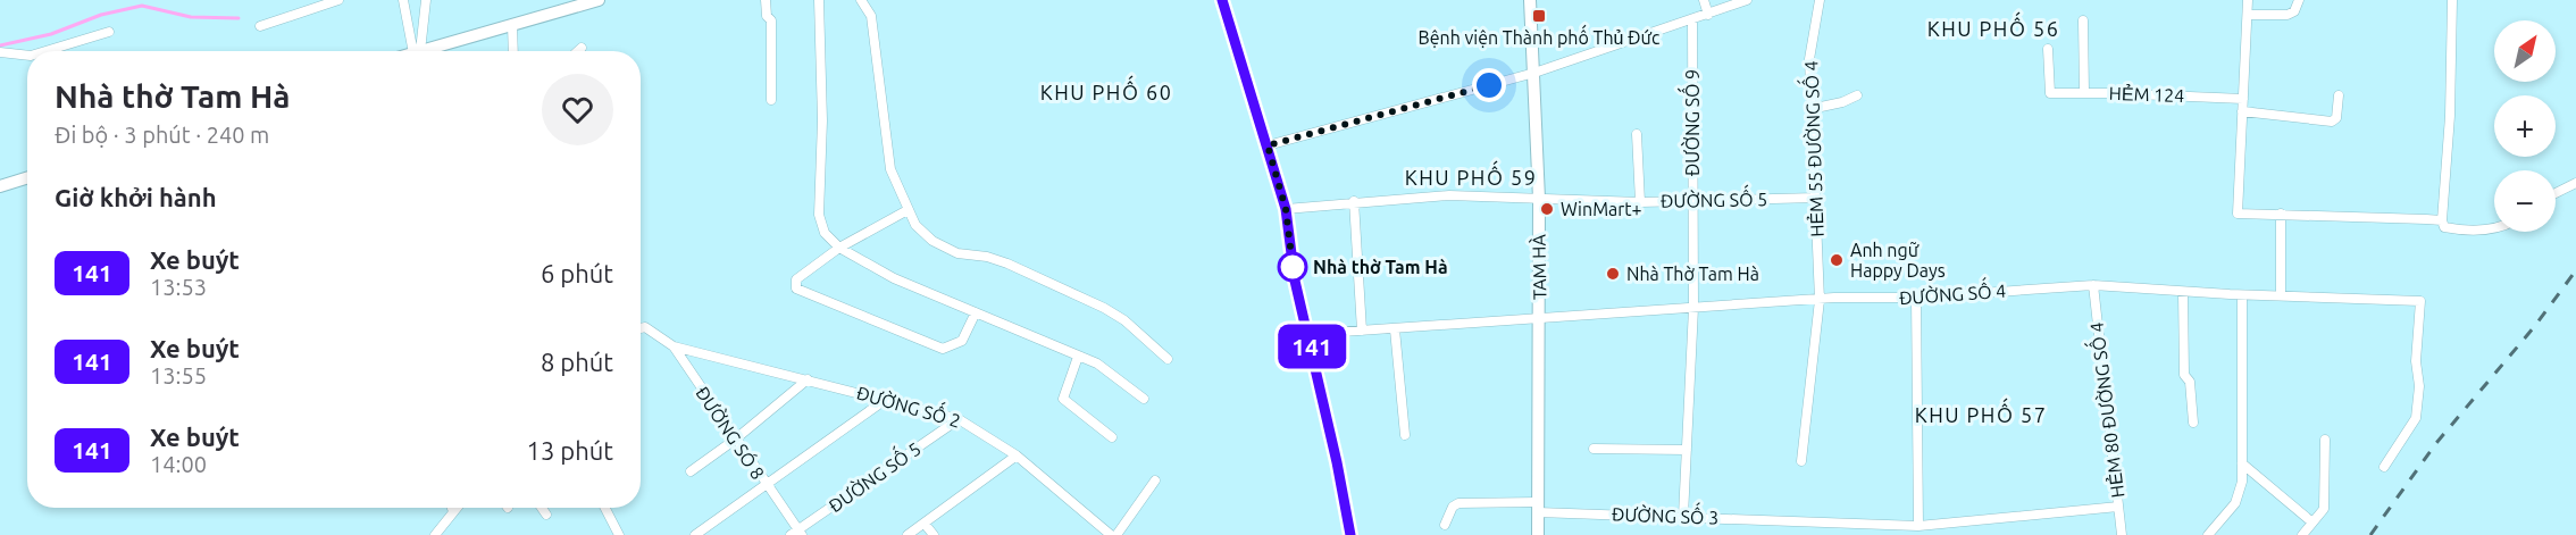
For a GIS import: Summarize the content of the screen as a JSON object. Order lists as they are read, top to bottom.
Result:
{
  "streets": {
    "main road": ["TAM HÀ"],
    "street": [
      "HẺM 124",
      "ĐƯỜNG SỐ 9",
      "HẺM 55 ĐƯỜNG SỐ 4",
      "ĐƯỜNG SỐ 5",
      "ĐƯỜNG SỐ 4",
      "ĐƯỜNG SỐ 2",
      "HẺM 80 ĐƯỜNG SỐ 4",
      "ĐƯỜNG SÓ 8",
      "ĐƯỜNG SỐ 3"
    ]
  },
  "crossings": [
    ["ĐƯỜNG SỐ 9", "ĐƯỜNG SỐ 5"],
    ["ĐƯỜNG SỐ 9", "ĐƯỜNG SỐ 4"],
    ["ĐƯỜNG SỐ 9", "ĐƯỜNG SỐ 3"],
    ["HẺM 55 ĐƯỜNG SỐ 4", "ĐƯỜNG SỐ 5"],
    ["HẺM 55 ĐƯỜNG SỐ 4", "ĐƯỜNG SỐ 4"],
    ["ĐƯỜNG SỐ 5", "TAM HÀ"],
    ["ĐƯỜNG SỐ 5", "ĐƯỜNG SỐ 2"],
    ["ĐƯỜNG SỐ 5", "ĐƯỜNG SÓ 8"],
    ["TAM HÀ", "ĐƯỜNG SỐ 4"],
    ["TAM HÀ", "ĐƯỜNG SỐ 3"],
    ["ĐƯỜNG SỐ 4", "HẺM 80 ĐƯỜNG SỐ 4"],
    ["ĐƯỜNG SỐ 2", "ĐƯỜNG SÓ 8"],
    ["HẺM 80 ĐƯỜNG SỐ 4", "ĐƯỜNG SỐ 3"]
  ],
  "districts": [
    "KHU PHỐ 56",
    "KHU PHỐ 60",
    "KHU PHỐ 59",
    "KHU PHỐ 57"
  ],
  "places": {
    "transit": ["Bệnh viện Thành phố Thủ Đức"],
    "other": [
      "WinMart+",
      "Anh ngữ Happy Days",
      "Nhà thờ Tam Hà",
      "Nhà Thờ Tam Hà"
    ]
  },
  "lines": ["bus line 141"],
  "north": "top right",
  "page": {
    "on_map": "141",
    "map_buttons": ["+", "−"],
    "heading": [
      ["Nhà thờ Tam Hà", "Đi bộ · 3 phút · 240 m"],
      "Giờ khởi hành"
    ],
    "list": [
      {
        "mark": "141",
        "name": "Xe buýt",
        "note": "13:53",
        "value": "6 phút"
      },
      {
        "mark": "141",
        "name": "Xe buýt",
        "note": "13:55",
        "value": "8 phút"
      },
      {
        "mark": "141",
        "name": "Xe buýt",
        "note": "14:00",
        "value": "13 phút"
      }
    ]
  }
}
